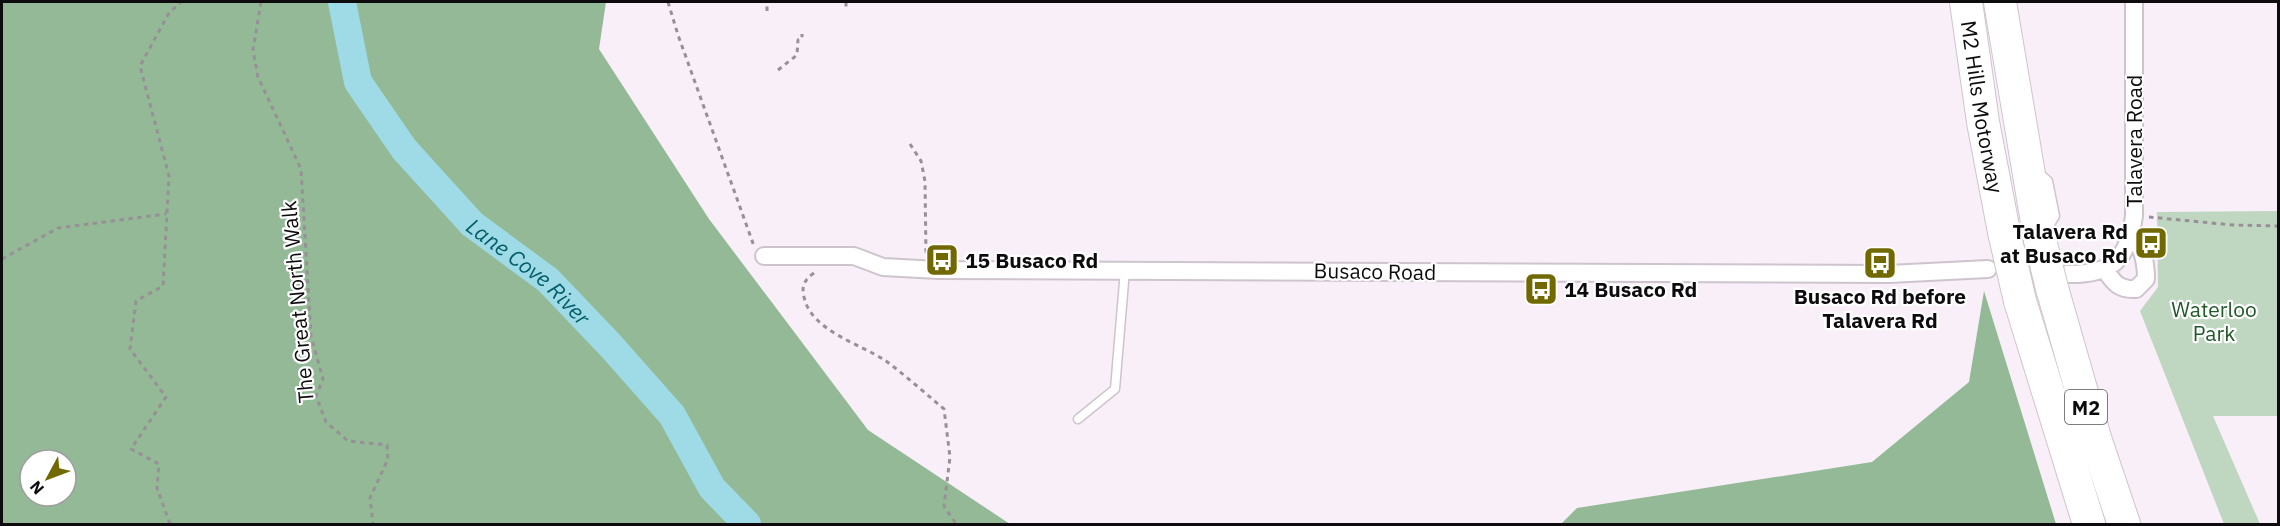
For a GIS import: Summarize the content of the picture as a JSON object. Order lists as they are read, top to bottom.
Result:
{
  "streets": {
    "highway": ["M2 Hills Motorway", "M2"],
    "street": ["Talavera Road", "Busaco Road"],
    "path": ["The Great North Walk"]
  },
  "water": ["Lane Cove River"],
  "parks": ["Waterloo Park"],
  "places": {
    "bus stop": [
      "Talavera Rd at Busaco Rd",
      "15 Busaco Rd",
      "Busaco Rd before Talavera Rd",
      "14 Busaco Rd"
    ]
  },
  "north": "bottom left"
}
